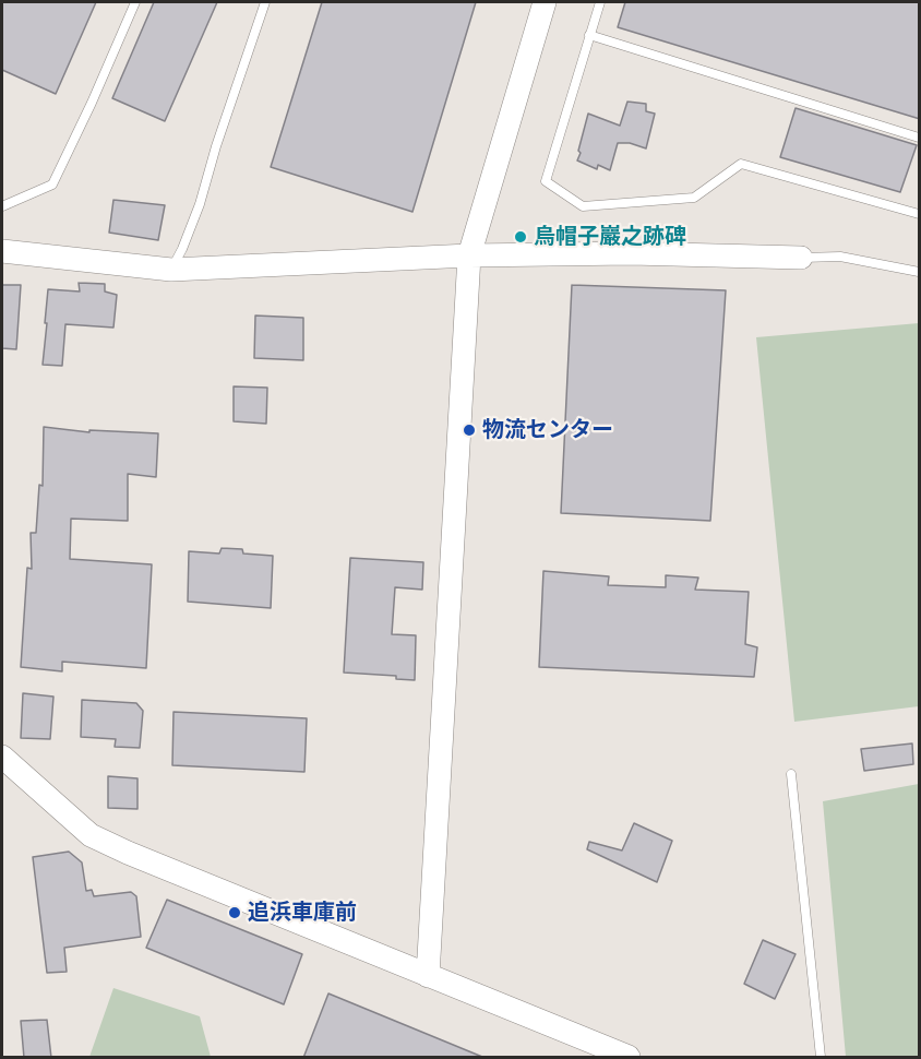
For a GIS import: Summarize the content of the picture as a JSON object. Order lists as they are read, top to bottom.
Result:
{
  "places": ["烏帽子巖之跡碑", "物流センター", "追浜車庫前"]
}
